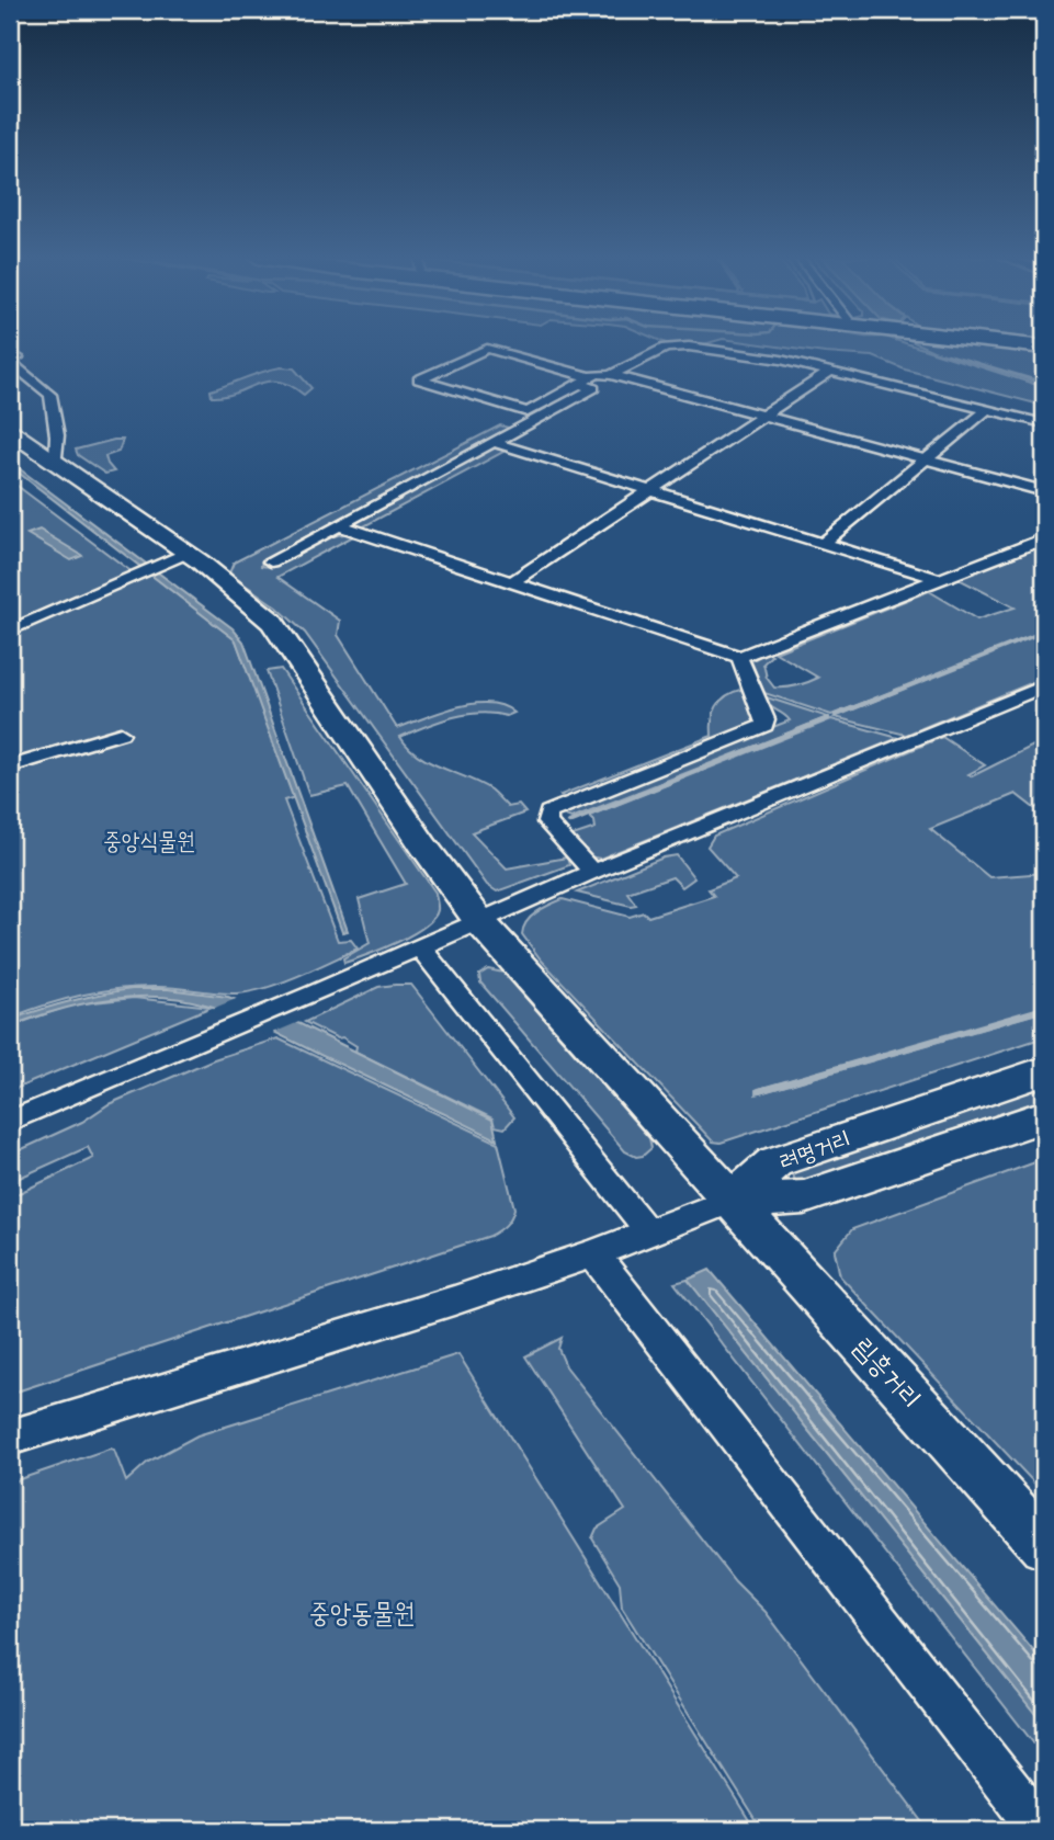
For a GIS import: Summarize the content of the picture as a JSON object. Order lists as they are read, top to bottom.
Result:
{
  "streets": {
    "main road": ["려명거리", "림흥거리"]
  },
  "crossings": [
    ["려명거리", "림흥거리"]
  ],
  "parks": ["중앙식물원", "중앙동물원"]
}
